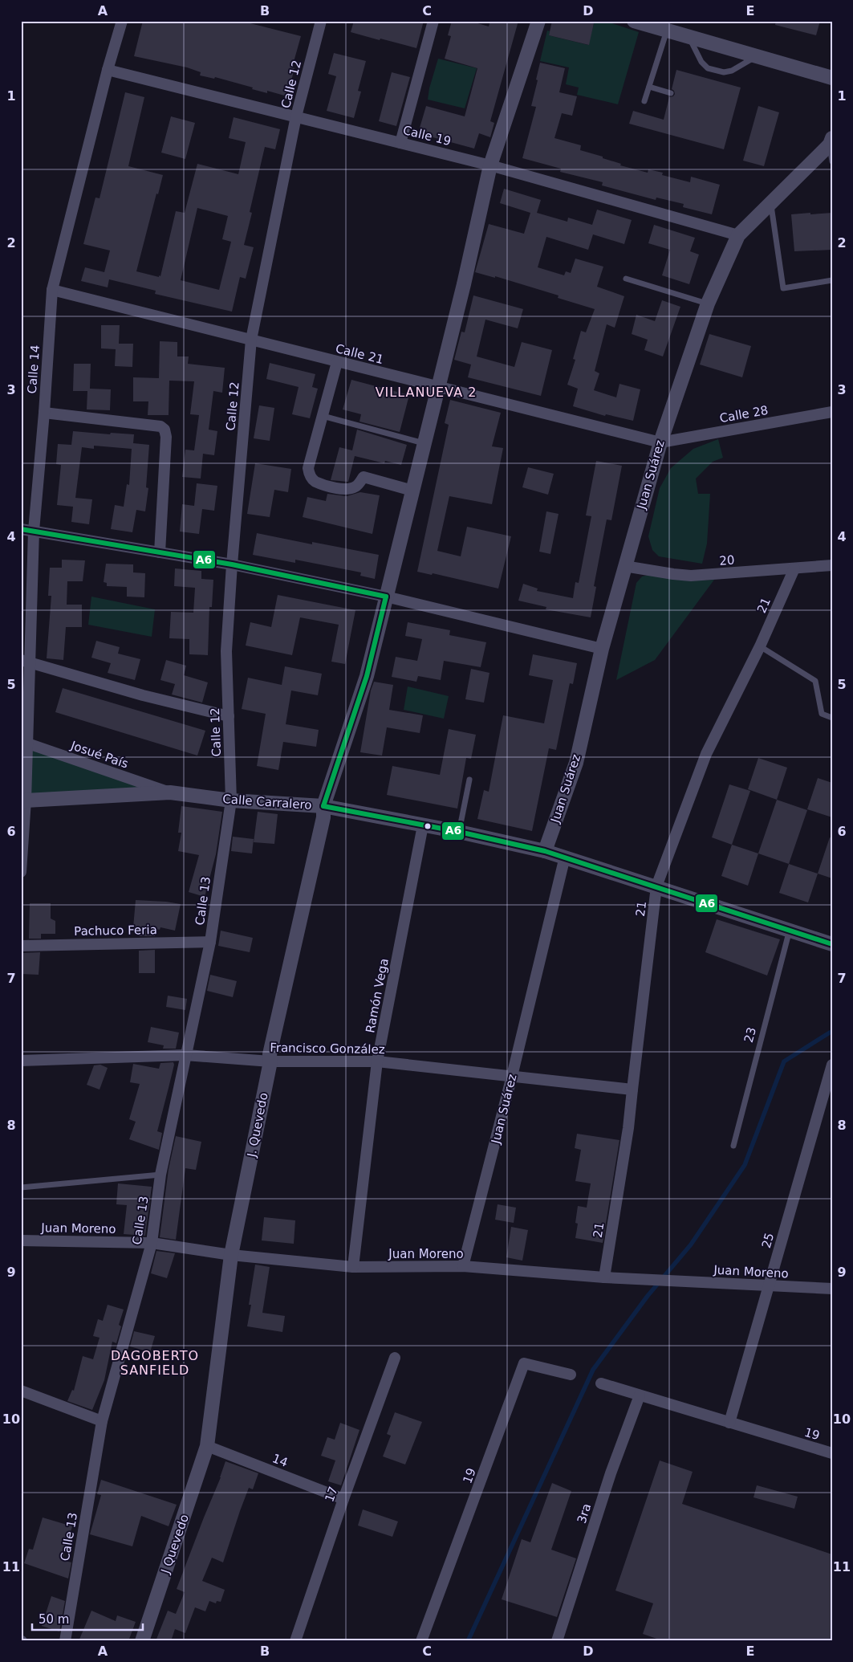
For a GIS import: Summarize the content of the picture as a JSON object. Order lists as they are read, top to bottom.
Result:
{
  "streets": {
    "street": [
      "Calle 12",
      "Calle 19",
      "Calle 21",
      "Calle 14",
      "Calle 28",
      "Juan Suárez",
      "20",
      "21",
      "Josué País",
      "Calle Carralero",
      "Calle 13",
      "Pachuco Feria",
      "Ramón Vega",
      "Francisco González",
      "J. Quevedo",
      "Juan Moreno",
      "25",
      "19",
      "14",
      "17",
      "3ra",
      "J Quevedo"
    ],
    "lane": ["23"]
  },
  "crossings": [
    ["Calle 12", "Calle 19"],
    ["Calle 12", "Calle 21"],
    ["Calle 12", "Calle Carralero"],
    ["Calle 12", "Calle 13"],
    ["Calle 19", "Calle 14"],
    ["Calle 19", "Juan Suárez"],
    ["Calle 19", "J. Quevedo"],
    ["Calle 21", "Calle 14"],
    ["Calle 21", "Calle 28"],
    ["Calle 21", "Juan Suárez"],
    ["Calle 21", "J. Quevedo"],
    ["Calle 14", "Josué País"],
    ["Calle 14", "Calle Carralero"],
    ["Calle 28", "Juan Suárez"],
    ["Juan Suárez", "20"],
    ["Juan Suárez", "Calle Carralero"],
    ["Juan Suárez", "Francisco González"],
    ["Juan Suárez", "Juan Moreno"],
    ["20", "21"],
    ["21", "Calle Carralero"],
    ["21", "Francisco González"],
    ["21", "Juan Moreno"],
    ["Josué País", "Calle Carralero"],
    ["Calle Carralero", "Calle 13"],
    ["Calle Carralero", "Ramón Vega"],
    ["Calle Carralero", "23"],
    ["Calle Carralero", "J. Quevedo"],
    ["Calle 13", "Pachuco Feria"],
    ["Calle 13", "Francisco González"],
    ["Calle 13", "Juan Moreno"],
    ["Ramón Vega", "Francisco González"],
    ["Ramón Vega", "Juan Moreno"],
    ["Francisco González", "J. Quevedo"],
    ["J. Quevedo", "Juan Moreno"],
    ["J. Quevedo", "14"],
    ["J. Quevedo", "J Quevedo"],
    ["Juan Moreno", "25"],
    ["25", "19"],
    ["19", "3ra"],
    ["14", "17"],
    ["14", "J Quevedo"]
  ],
  "districts": ["VILLANUEVA 2", "DAGOBERTO SANFIELD"],
  "lines": ["transit line A6"],
  "scale_bar": "50 m",
  "grid": {
    "columns": [
      "A",
      "B",
      "C",
      "D",
      "E"
    ],
    "rows": [
      "1",
      "2",
      "3",
      "4",
      "5",
      "6",
      "7",
      "8",
      "9",
      "10",
      "11"
    ]
  }
}
